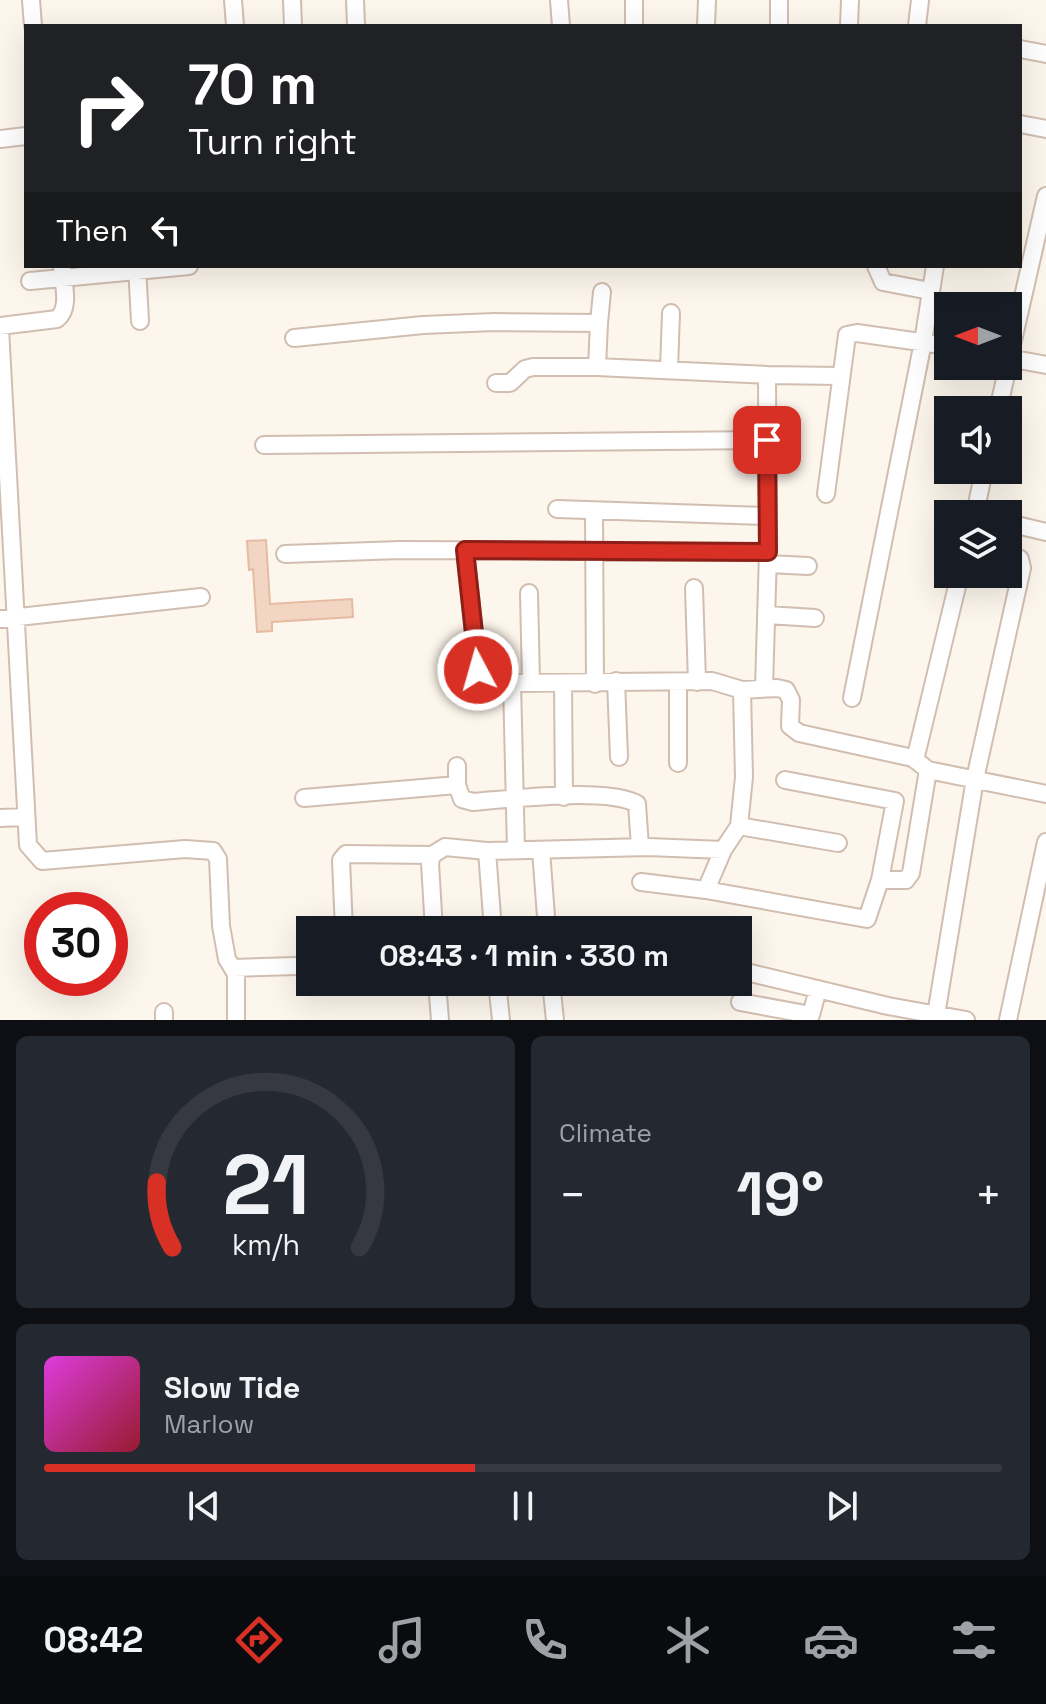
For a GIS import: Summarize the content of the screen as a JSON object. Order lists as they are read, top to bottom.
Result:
{
  "north": "left",
  "page": {
    "turn": ["70 m", "Turn right"],
    "then": "Then",
    "limit": "30",
    "trip": "08:43 · 1 min · 330 m",
    "tile": "Climate",
    "heat": ["−", "19°", "+"],
    "song": ["Slow Tide", "Marlow"],
    "tabs": "08:42",
    "gauge": ["21", "km/h"]
  }
}
